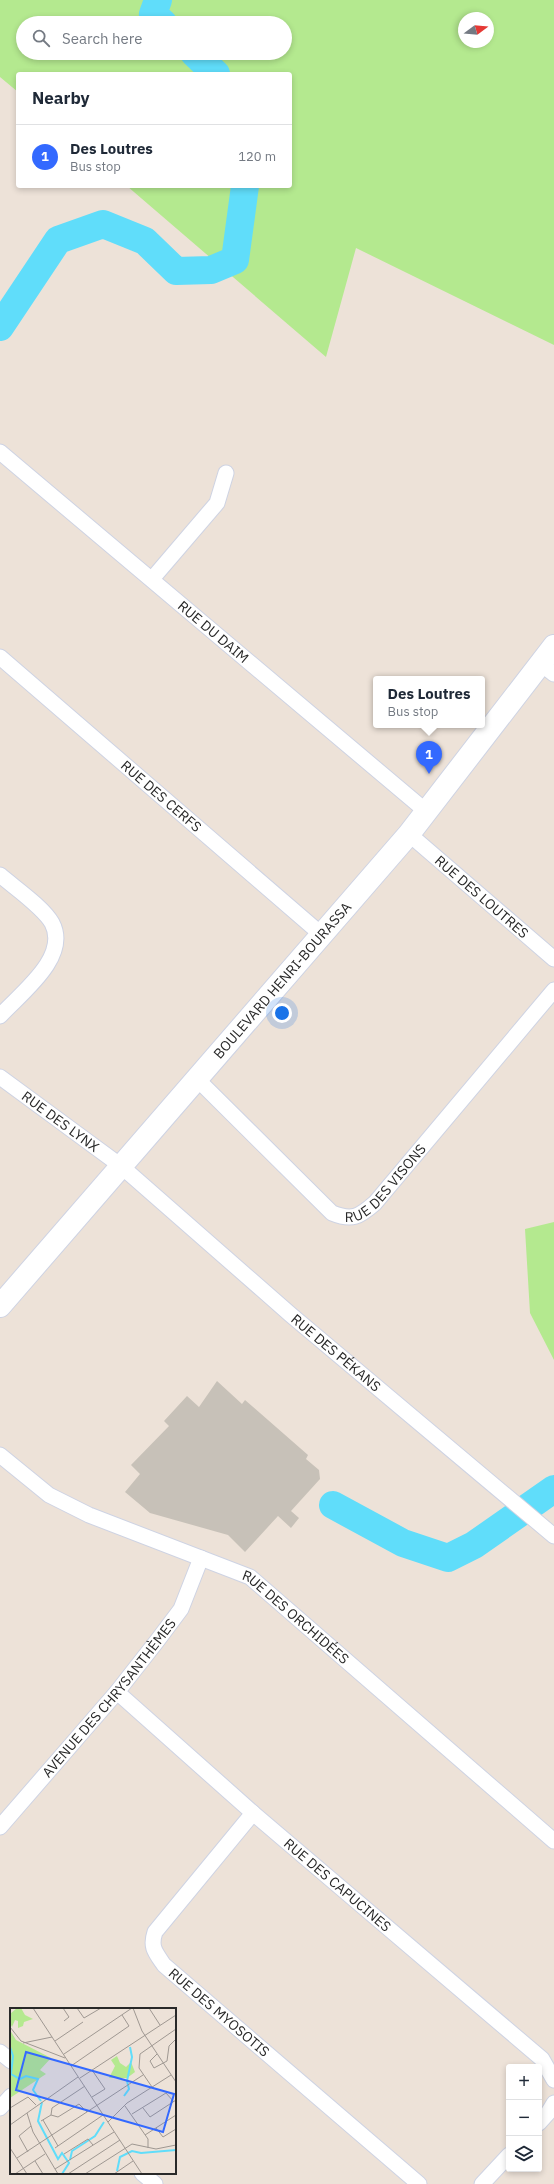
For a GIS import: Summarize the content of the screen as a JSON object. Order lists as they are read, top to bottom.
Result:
{
  "streets": {
    "main road": ["BOULEVARD HENRI-BOURASSA"],
    "street": [
      "RUE DU DAIM",
      "RUE DES CERFS",
      "RUE DES LOUTRES",
      "RUE DES LYNX",
      "RUE DES VISONS",
      "RUE DES PÉKANS",
      "RUE DES ORCHIDÉES",
      "AVENUE DES CHRYSANTHÈMES",
      "RUE DES CAPUCINES",
      "RUE DES MYOSOTIS"
    ]
  },
  "crossings": [
    ["RUE DU DAIM", "BOULEVARD HENRI-BOURASSA"],
    ["RUE DES CERFS", "BOULEVARD HENRI-BOURASSA"],
    ["RUE DES LOUTRES", "BOULEVARD HENRI-BOURASSA"],
    ["BOULEVARD HENRI-BOURASSA", "RUE DES LYNX"],
    ["BOULEVARD HENRI-BOURASSA", "RUE DES VISONS"],
    ["BOULEVARD HENRI-BOURASSA", "RUE DES PÉKANS"],
    ["RUE DES LYNX", "RUE DES PÉKANS"],
    ["RUE DES ORCHIDÉES", "AVENUE DES CHRYSANTHÈMES"],
    ["AVENUE DES CHRYSANTHÈMES", "RUE DES CAPUCINES"],
    ["RUE DES CAPUCINES", "RUE DES MYOSOTIS"]
  ],
  "north": "right",
  "page": {
    "search": "Search here",
    "heading": "Nearby",
    "list": [
      {
        "mark": "1",
        "name": "Des Loutres",
        "note": "Bus stop",
        "value": "120 m"
      }
    ],
    "popup": ["Des Loutres", "Bus stop"],
    "pins": "1",
    "map_buttons": ["+", "−"]
  }
}
